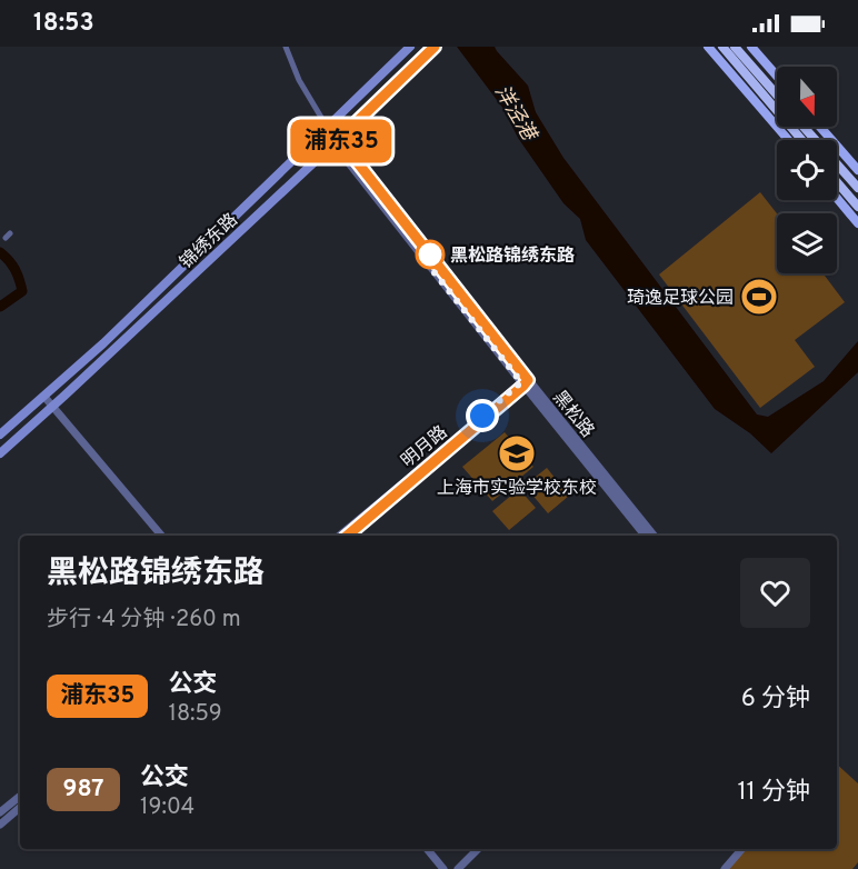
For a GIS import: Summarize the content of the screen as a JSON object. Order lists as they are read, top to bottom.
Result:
{
  "streets": {
    "main road": ["锦绣东路"],
    "street": ["黑松路", "明月路"]
  },
  "crossings": [
    ["黑松路", "明月路"]
  ],
  "water": ["洋泾港"],
  "places": {
    "other": ["黑松路锦绣东路"],
    "sports": ["琦逸足球公园"],
    "school or university": ["上海市实验学校东校"]
  },
  "lines": ["bus line 浦东35"],
  "north": "bottom",
  "page": {
    "status": "18:53",
    "on_map": "浦东35",
    "heading": ["黑松路锦绣东路", "步行 · 4 分钟 · 260 m"],
    "list": [
      {
        "mark": "浦东35",
        "name": "公交",
        "note": "18:59",
        "value": "6 分钟"
      },
      {
        "mark": "987",
        "name": "公交",
        "note": "19:04",
        "value": "11 分钟"
      }
    ]
  }
}
